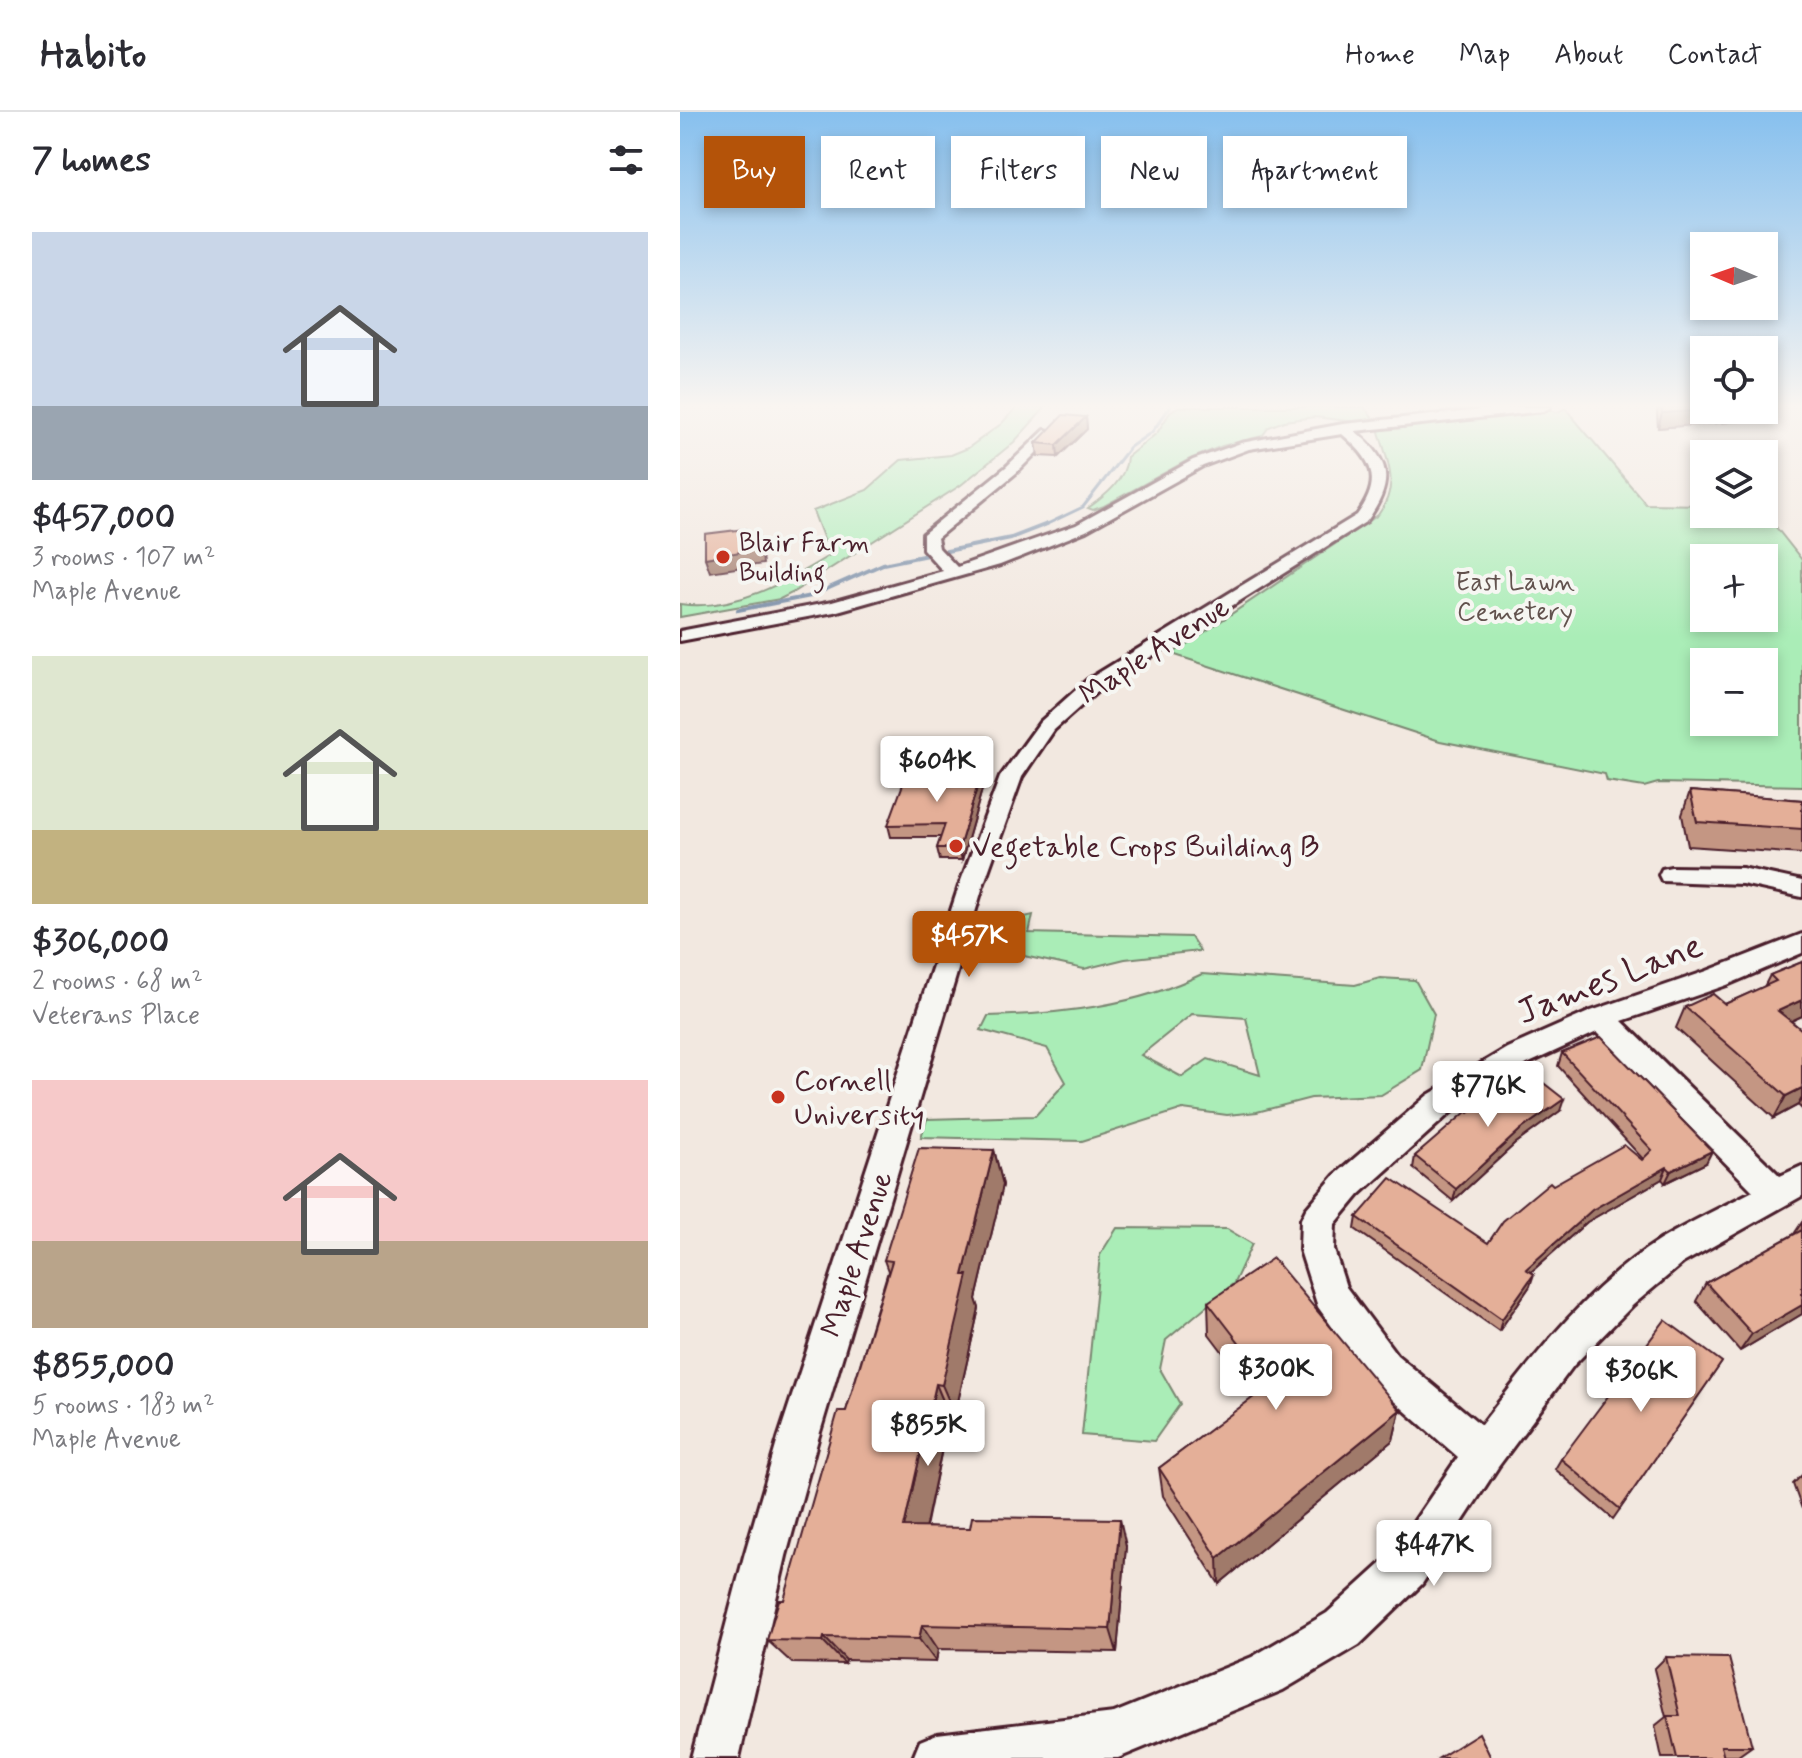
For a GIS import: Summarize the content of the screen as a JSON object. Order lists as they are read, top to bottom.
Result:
{
  "streets": {
    "street": ["Maple Avenue", "James Lane"]
  },
  "parks": ["East Lawn Cemetery"],
  "places": ["Blair Farm Building", "Vegetable Crops Building B", "Cornell University"],
  "north": "left",
  "page": {
    "header": "Habito",
    "nav": [
      "Home",
      "Map",
      "About",
      "Contact"
    ],
    "heading": "7 homes",
    "chip": [
      "Buy",
      "Rent",
      "Filters",
      "New",
      "Apartment"
    ],
    "list": [
      {
        "name": "$457,000",
        "note": "3 rooms · 107 m² · Maple Avenue"
      },
      {
        "name": "$306,000",
        "note": "2 rooms · 68 m² · Veterans Place"
      },
      {
        "name": "$855,000",
        "note": "5 rooms · 183 m² · Maple Avenue"
      }
    ],
    "map_buttons": ["+", "−"],
    "price": [
      "$604K",
      "$457K",
      "$776K",
      "$300K",
      "$306K",
      "$855K",
      "$447K"
    ]
  }
}
